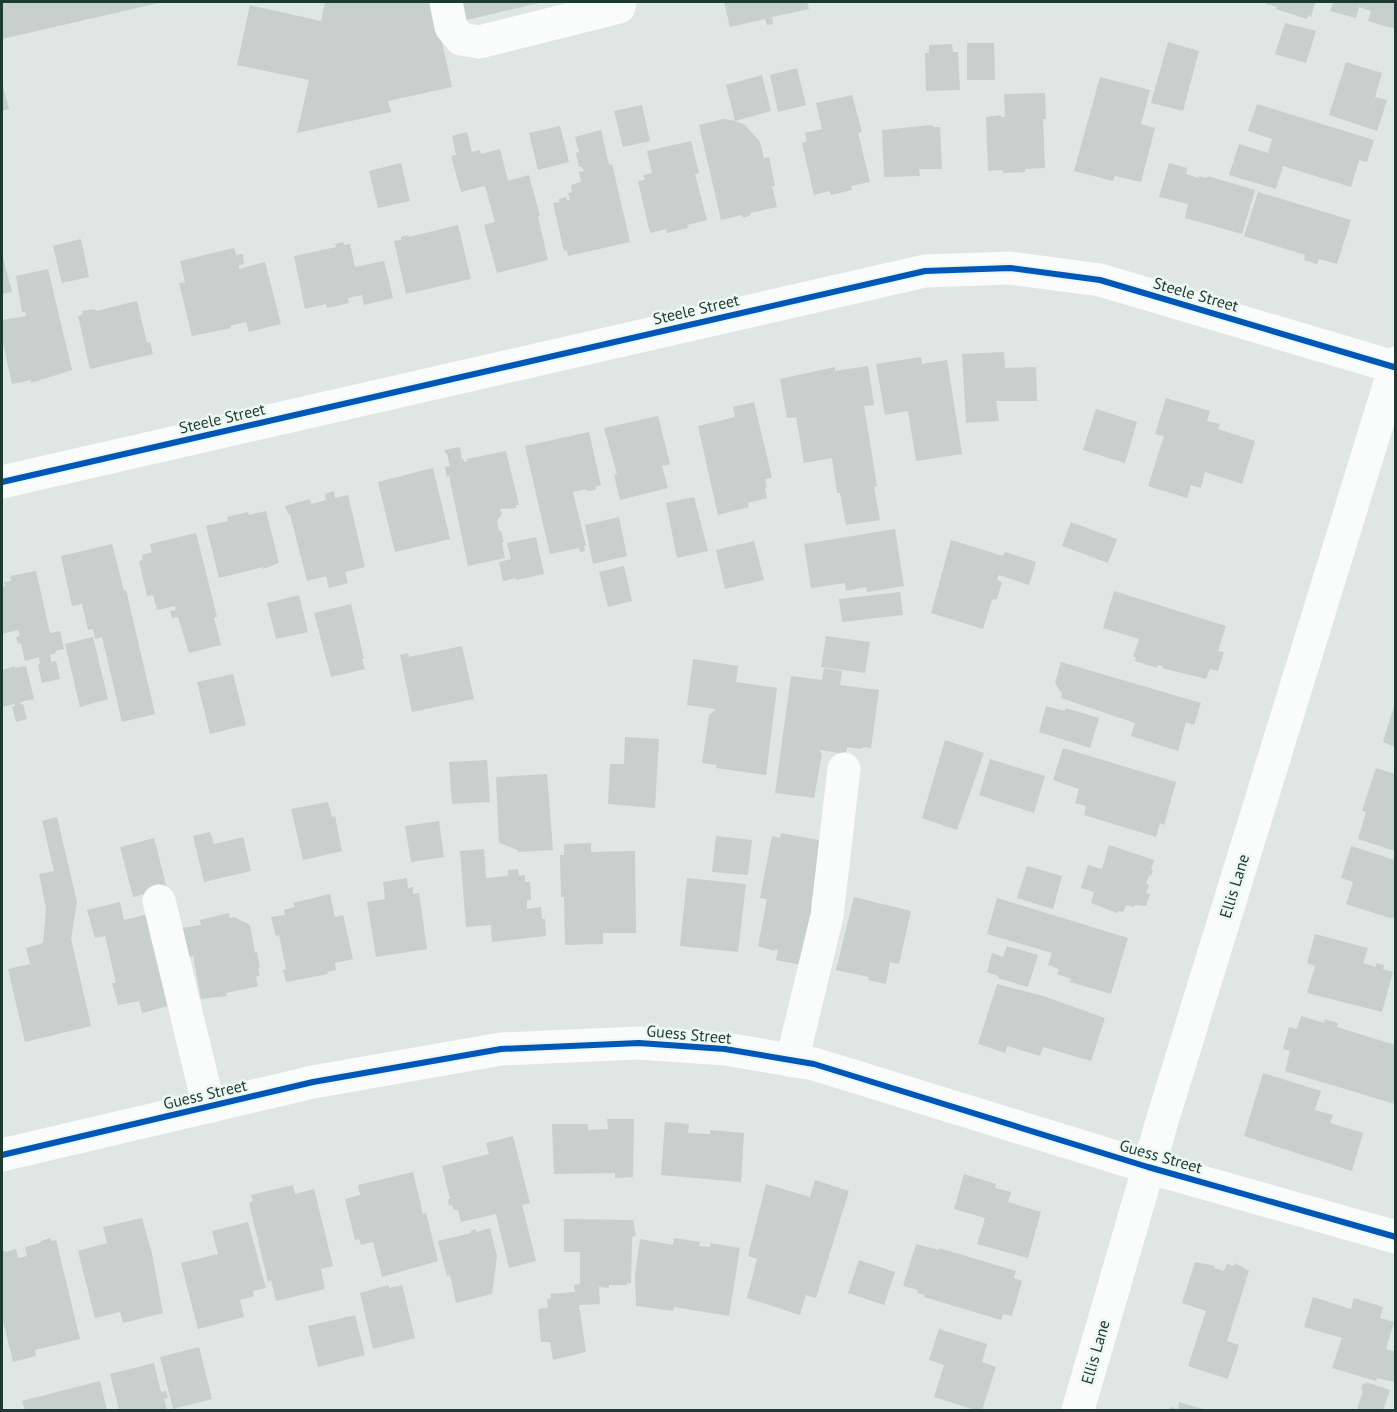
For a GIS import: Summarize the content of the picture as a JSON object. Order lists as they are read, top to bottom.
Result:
{
  "streets": {
    "street": ["Steele Street", "Ellis Lane", "Guess Street"]
  },
  "crossings": [
    ["Steele Street", "Ellis Lane"],
    ["Ellis Lane", "Guess Street"]
  ]
}
